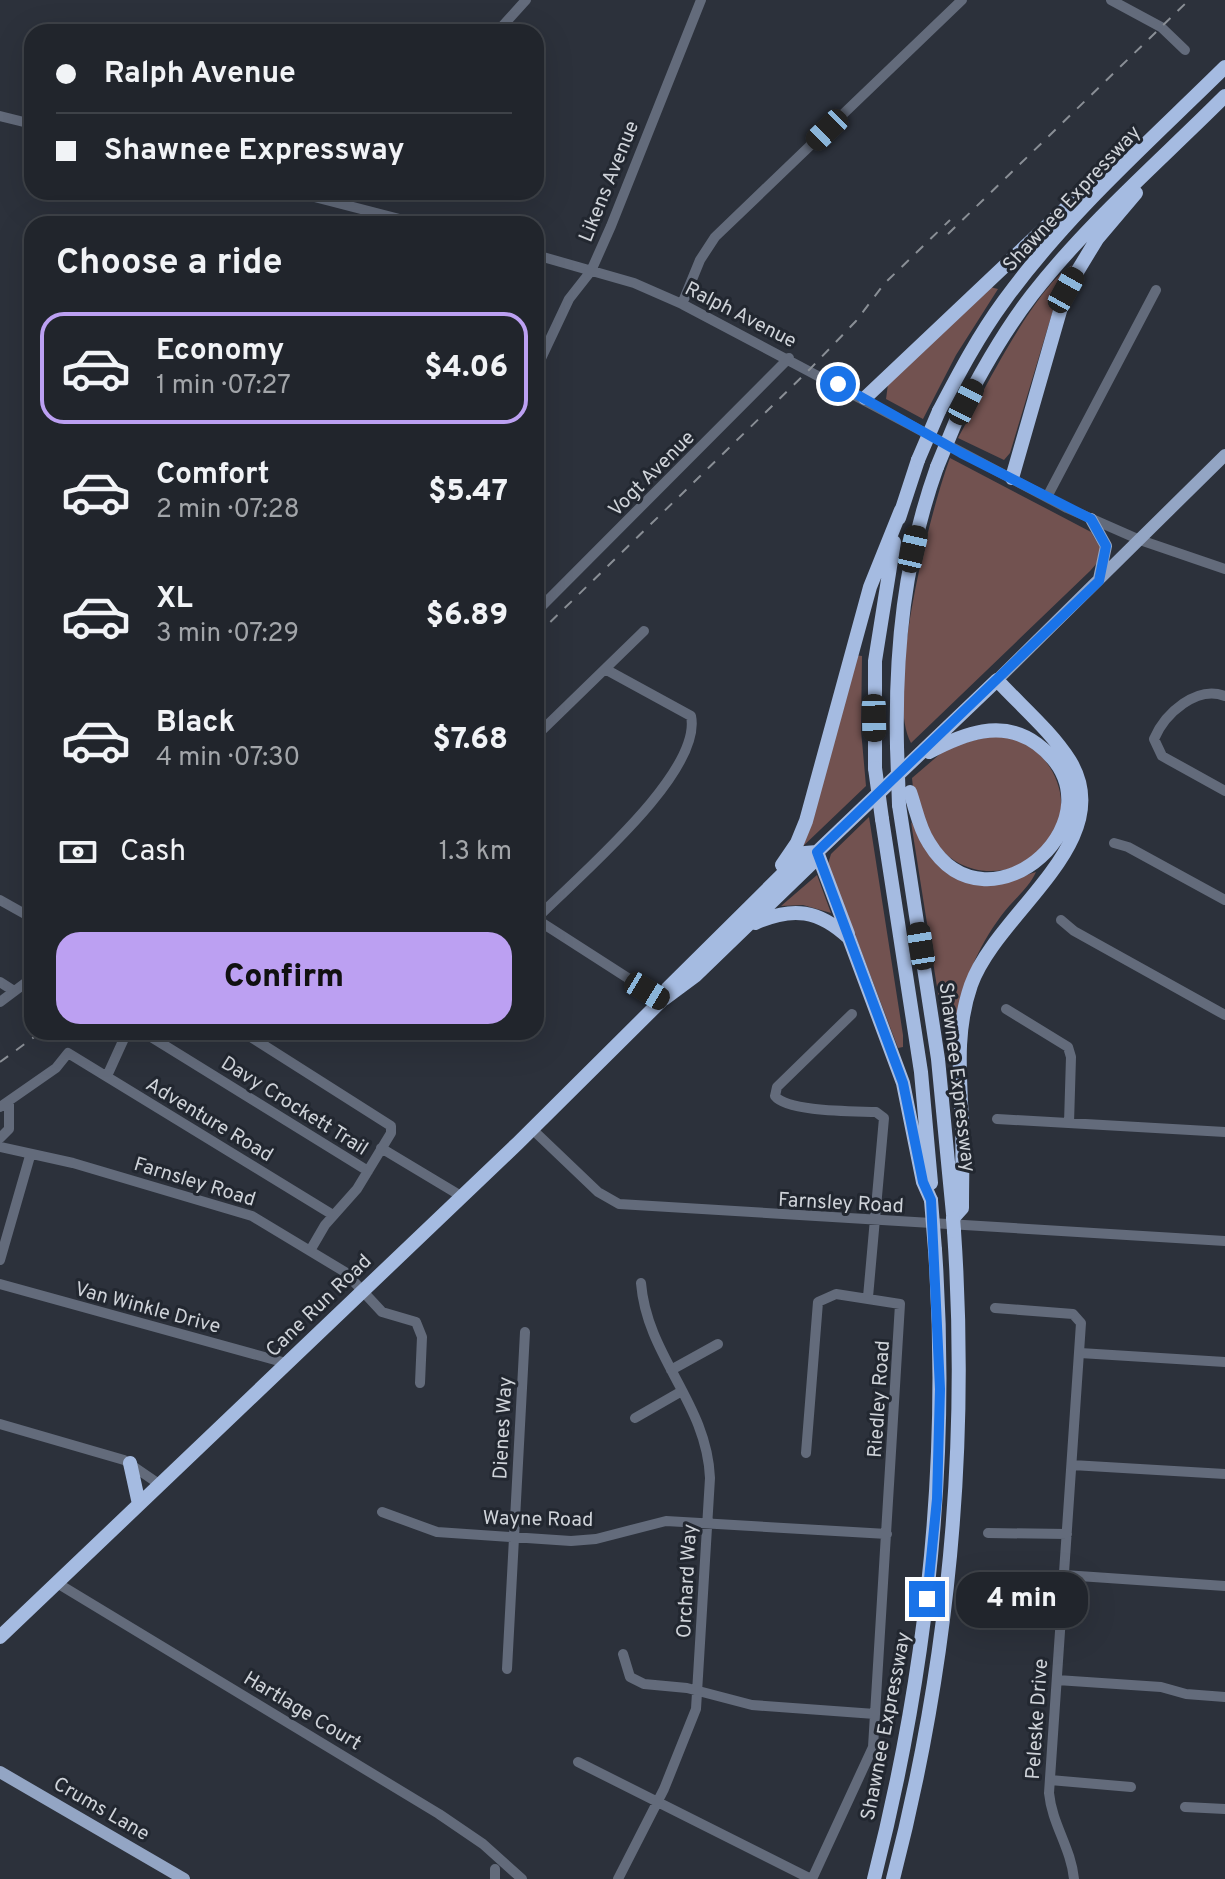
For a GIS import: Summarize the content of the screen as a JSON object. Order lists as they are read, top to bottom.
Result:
{
  "streets": {
    "highway": ["Shawnee Expressway", "Cane Run Road"],
    "main road": ["Crums Lane"],
    "street": [
      "Likens Avenue",
      "Ralph Avenue",
      "Vogt Avenue",
      "Davy Crockett Trail",
      "Adventure Road",
      "Farnsley Road",
      "Van Winkle Drive",
      "Riedley Road",
      "Dienes Way",
      "Wayne Road",
      "Orchard Way",
      "Hartlage Court",
      "Peleske Drive"
    ]
  },
  "crossings": [
    ["Likens Avenue", "Ralph Avenue"],
    ["Ralph Avenue", "Vogt Avenue"],
    ["Ralph Avenue", "Cane Run Road"],
    ["Davy Crockett Trail", "Cane Run Road"],
    ["Farnsley Road", "Cane Run Road"],
    ["Cane Run Road", "Van Winkle Drive"],
    ["Cane Run Road", "Hartlage Court"],
    ["Riedley Road", "Wayne Road"],
    ["Dienes Way", "Wayne Road"],
    ["Wayne Road", "Orchard Way"]
  ],
  "page": {
    "banner": ["Ralph Avenue", "Shawnee Expressway"],
    "heading": "Choose a ride",
    "list": [
      {
        "name": "Economy",
        "note": "1 min · 07:27",
        "value": "$4.06"
      },
      {
        "name": "Comfort",
        "note": "2 min · 07:28",
        "value": "$5.47"
      },
      {
        "name": "XL",
        "note": "3 min · 07:29",
        "value": "$6.89"
      },
      {
        "name": "Black",
        "note": "4 min · 07:30",
        "value": "$7.68"
      }
    ],
    "pay": ["Cash", "1.3 km"],
    "buttons": "Confirm",
    "bubble": "4 min"
  }
}
